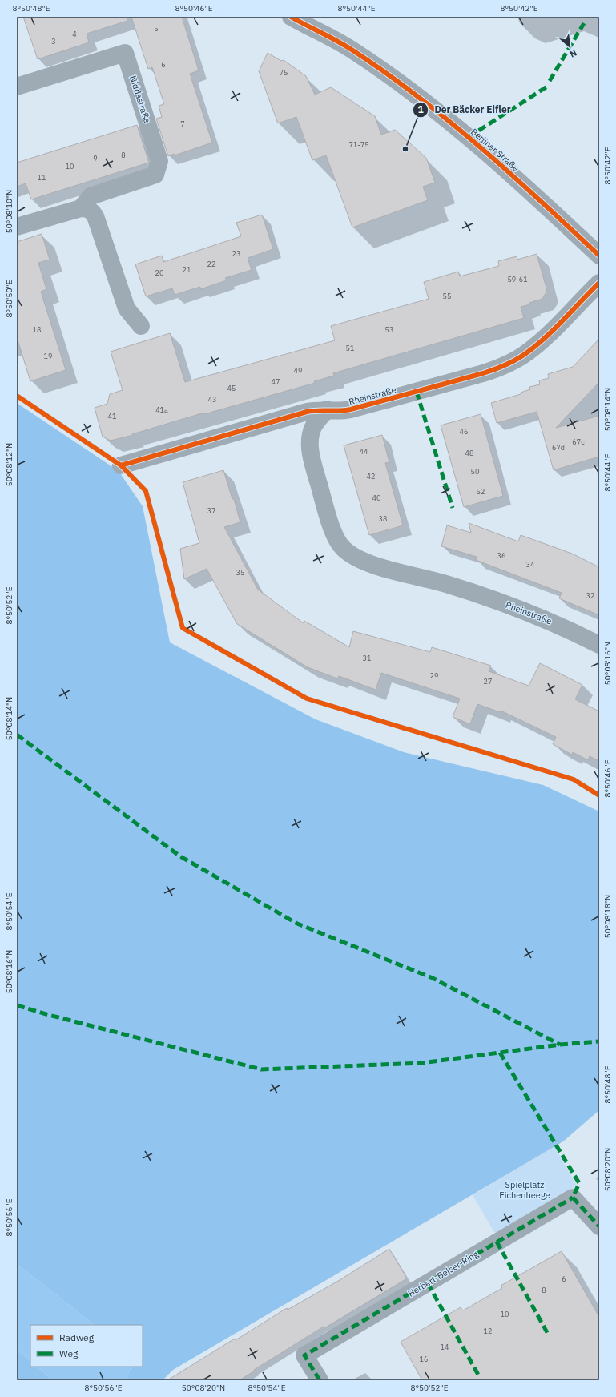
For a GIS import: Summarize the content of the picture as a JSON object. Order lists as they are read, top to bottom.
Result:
{
  "streets": {
    "street": [
      "Niddastraße",
      "Berliner Straße",
      "Rheinstraße",
      "Herbert-Belser-Ring"
    ]
  },
  "parks": ["Spielplatz Eichenheege"],
  "places": ["Der Bäcker Eifler"],
  "house_numbers": [
    "5",
    "4",
    "3",
    "6",
    "75",
    "7",
    "71-75",
    "8",
    "9",
    "10",
    "11",
    "23",
    "22",
    "21",
    "20",
    "59-61",
    "55",
    "18",
    "53",
    "51",
    "19",
    "49",
    "47",
    "45",
    "43",
    "41a",
    "41",
    "46",
    "67c",
    "67d",
    "44",
    "48",
    "50",
    "42",
    "52",
    "40",
    "37",
    "38",
    "36",
    "34",
    "35",
    "32",
    "31",
    "29",
    "27",
    "6",
    "8",
    "10",
    "12",
    "14",
    "16"
  ],
  "legend": ["Radweg", "Weg"],
  "north": "bottom right",
  "coordinates": [
    "8°50'48\"E",
    "8°50'46\"E",
    "8°50'44\"E",
    "8°50'42\"E",
    "50°08'10\"N",
    "8°50'50\"E",
    "50°08'14\"N",
    "50°08'12\"N",
    "8°50'52\"E",
    "50°08'16\"N",
    "8°50'54\"E",
    "50°08'18\"N",
    "50°08'20\"N",
    "8°50'56\"E"
  ]
}
